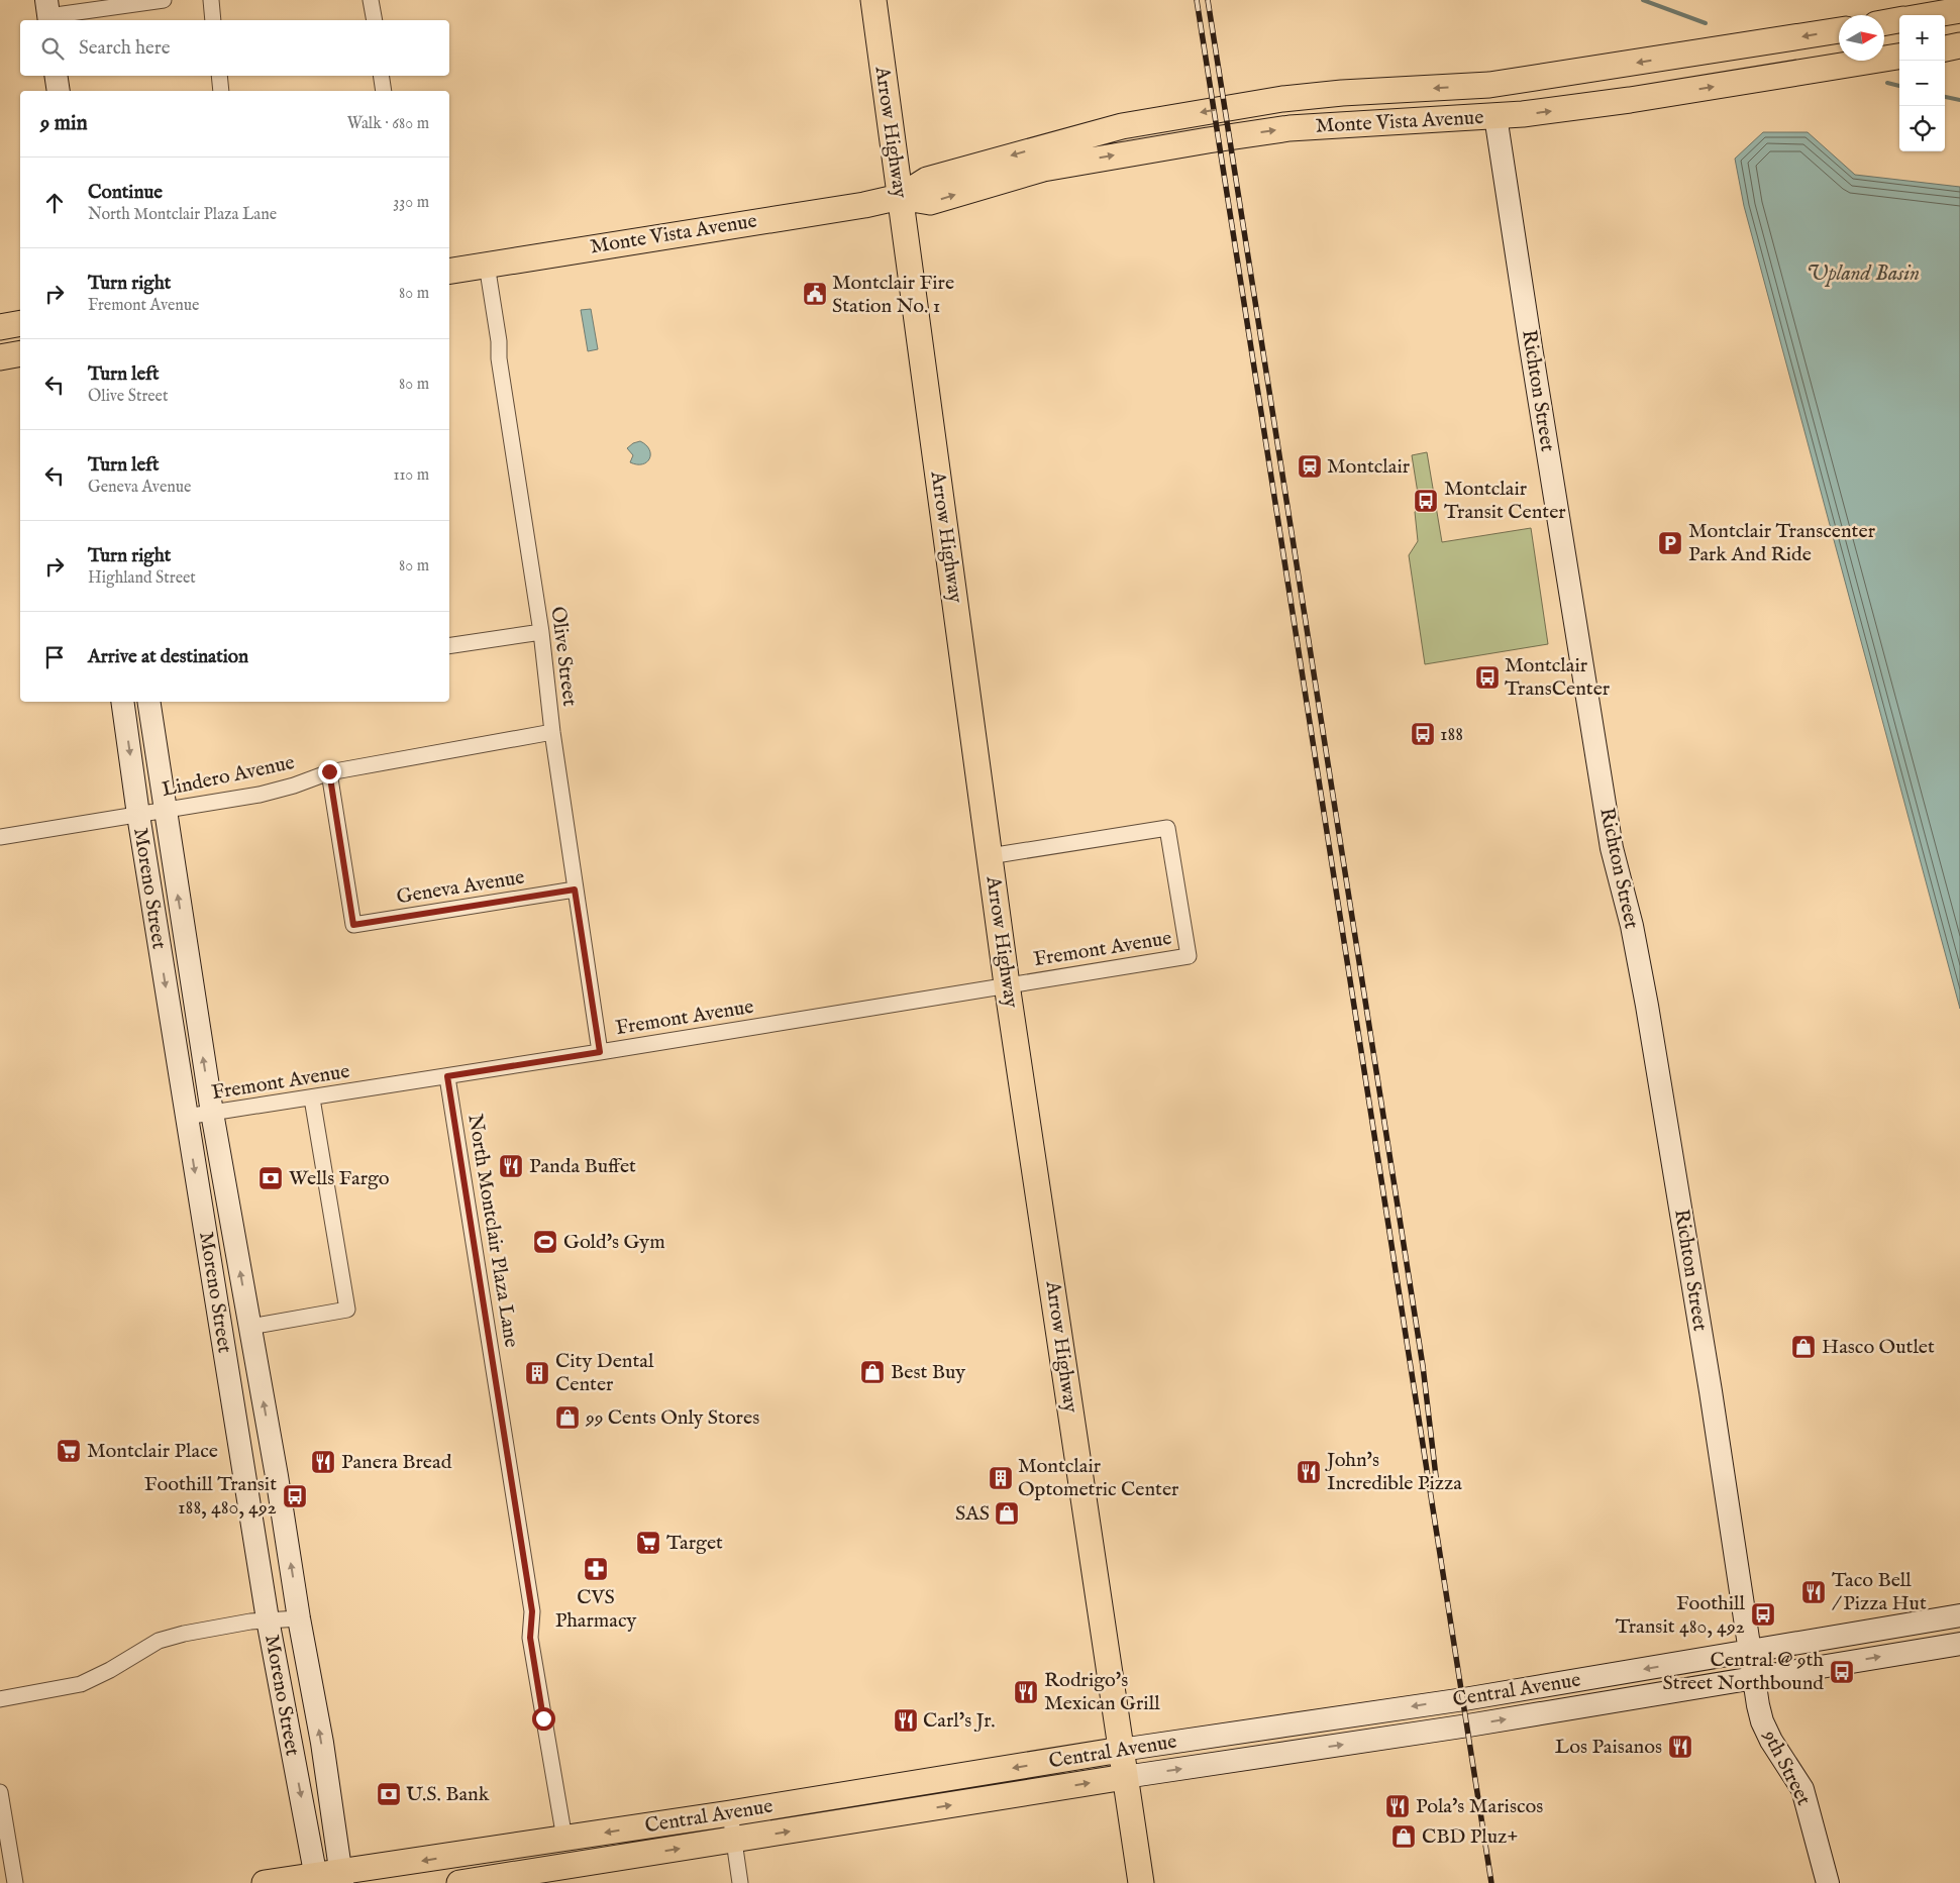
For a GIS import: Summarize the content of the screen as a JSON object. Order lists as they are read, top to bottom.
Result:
{
  "streets": {
    "main road": ["Monte Vista Avenue", "Arrow Highway", "Central Avenue"],
    "street": [
      "Richton Street",
      "Olive Street",
      "Lindero Avenue",
      "Geneva Avenue",
      "Moreno Street",
      "Fremont Avenue",
      "North Montclair Plaza Lane",
      "9th Street"
    ]
  },
  "crossings": [
    ["Monte Vista Avenue", "Arrow Highway"],
    ["Monte Vista Avenue", "Richton Street"],
    ["Monte Vista Avenue", "Olive Street"],
    ["Arrow Highway", "Fremont Avenue"],
    ["Arrow Highway", "Central Avenue"],
    ["Richton Street", "Central Avenue"],
    ["Richton Street", "9th Street"],
    ["Olive Street", "Lindero Avenue"],
    ["Olive Street", "Geneva Avenue"],
    ["Olive Street", "Fremont Avenue"],
    ["Lindero Avenue", "Geneva Avenue"],
    ["Lindero Avenue", "Moreno Street"],
    ["Moreno Street", "Fremont Avenue"],
    ["Moreno Street", "Central Avenue"],
    ["Fremont Avenue", "North Montclair Plaza Lane"],
    ["North Montclair Plaza Lane", "Central Avenue"],
    ["Central Avenue", "9th Street"]
  ],
  "water": ["Upland Basin"],
  "places": {
    "public building": ["Montclair Fire Station No. 1"],
    "station": ["Montclair"],
    "bus stop": [
      "Montclair Transit Center",
      "Montclair TransCenter",
      "188",
      "Foothill Transit 188, 480, 492",
      "Foothill Transit 480, 492",
      "Central @ 9th Street Northbound"
    ],
    "parking": ["Montclair Transcenter Park And Ride"],
    "restaurant": [
      "Panda Buffet",
      "Panera Bread",
      "John's Incredible Pizza",
      "Taco Bell / Pizza Hut",
      "Rodrigo's Mexican Grill",
      "Carl's Jr.",
      "Los Paisanos",
      "Pola's Mariscos"
    ],
    "bank": ["Wells Fargo", "U.S. Bank"],
    "sports": ["Gold's Gym"],
    "shop": [
      "Hasco Outlet",
      "Best Buy",
      "99 Cents Only Stores",
      "SAS",
      "CBD Pluz+"
    ],
    "building": ["City Dental Center", "Montclair Optometric Center"],
    "supermarket": ["Montclair Place", "Target"],
    "pharmacy": ["CVS Pharmacy"]
  },
  "north": "right",
  "page": {
    "map_buttons": ["+", "−"],
    "search": "Search here",
    "heading": ["9 min", "Walk · 680 m"],
    "list": [
      ["Continue", "North Montclair Plaza Lane", "330 m"],
      ["Turn right", "Fremont Avenue", "80 m"],
      ["Turn left", "Olive Street", "80 m"],
      ["Turn left", "Geneva Avenue", "110 m"],
      ["Turn right", "Highland Street", "80 m"],
      "Arrive at destination"
    ]
  }
}
